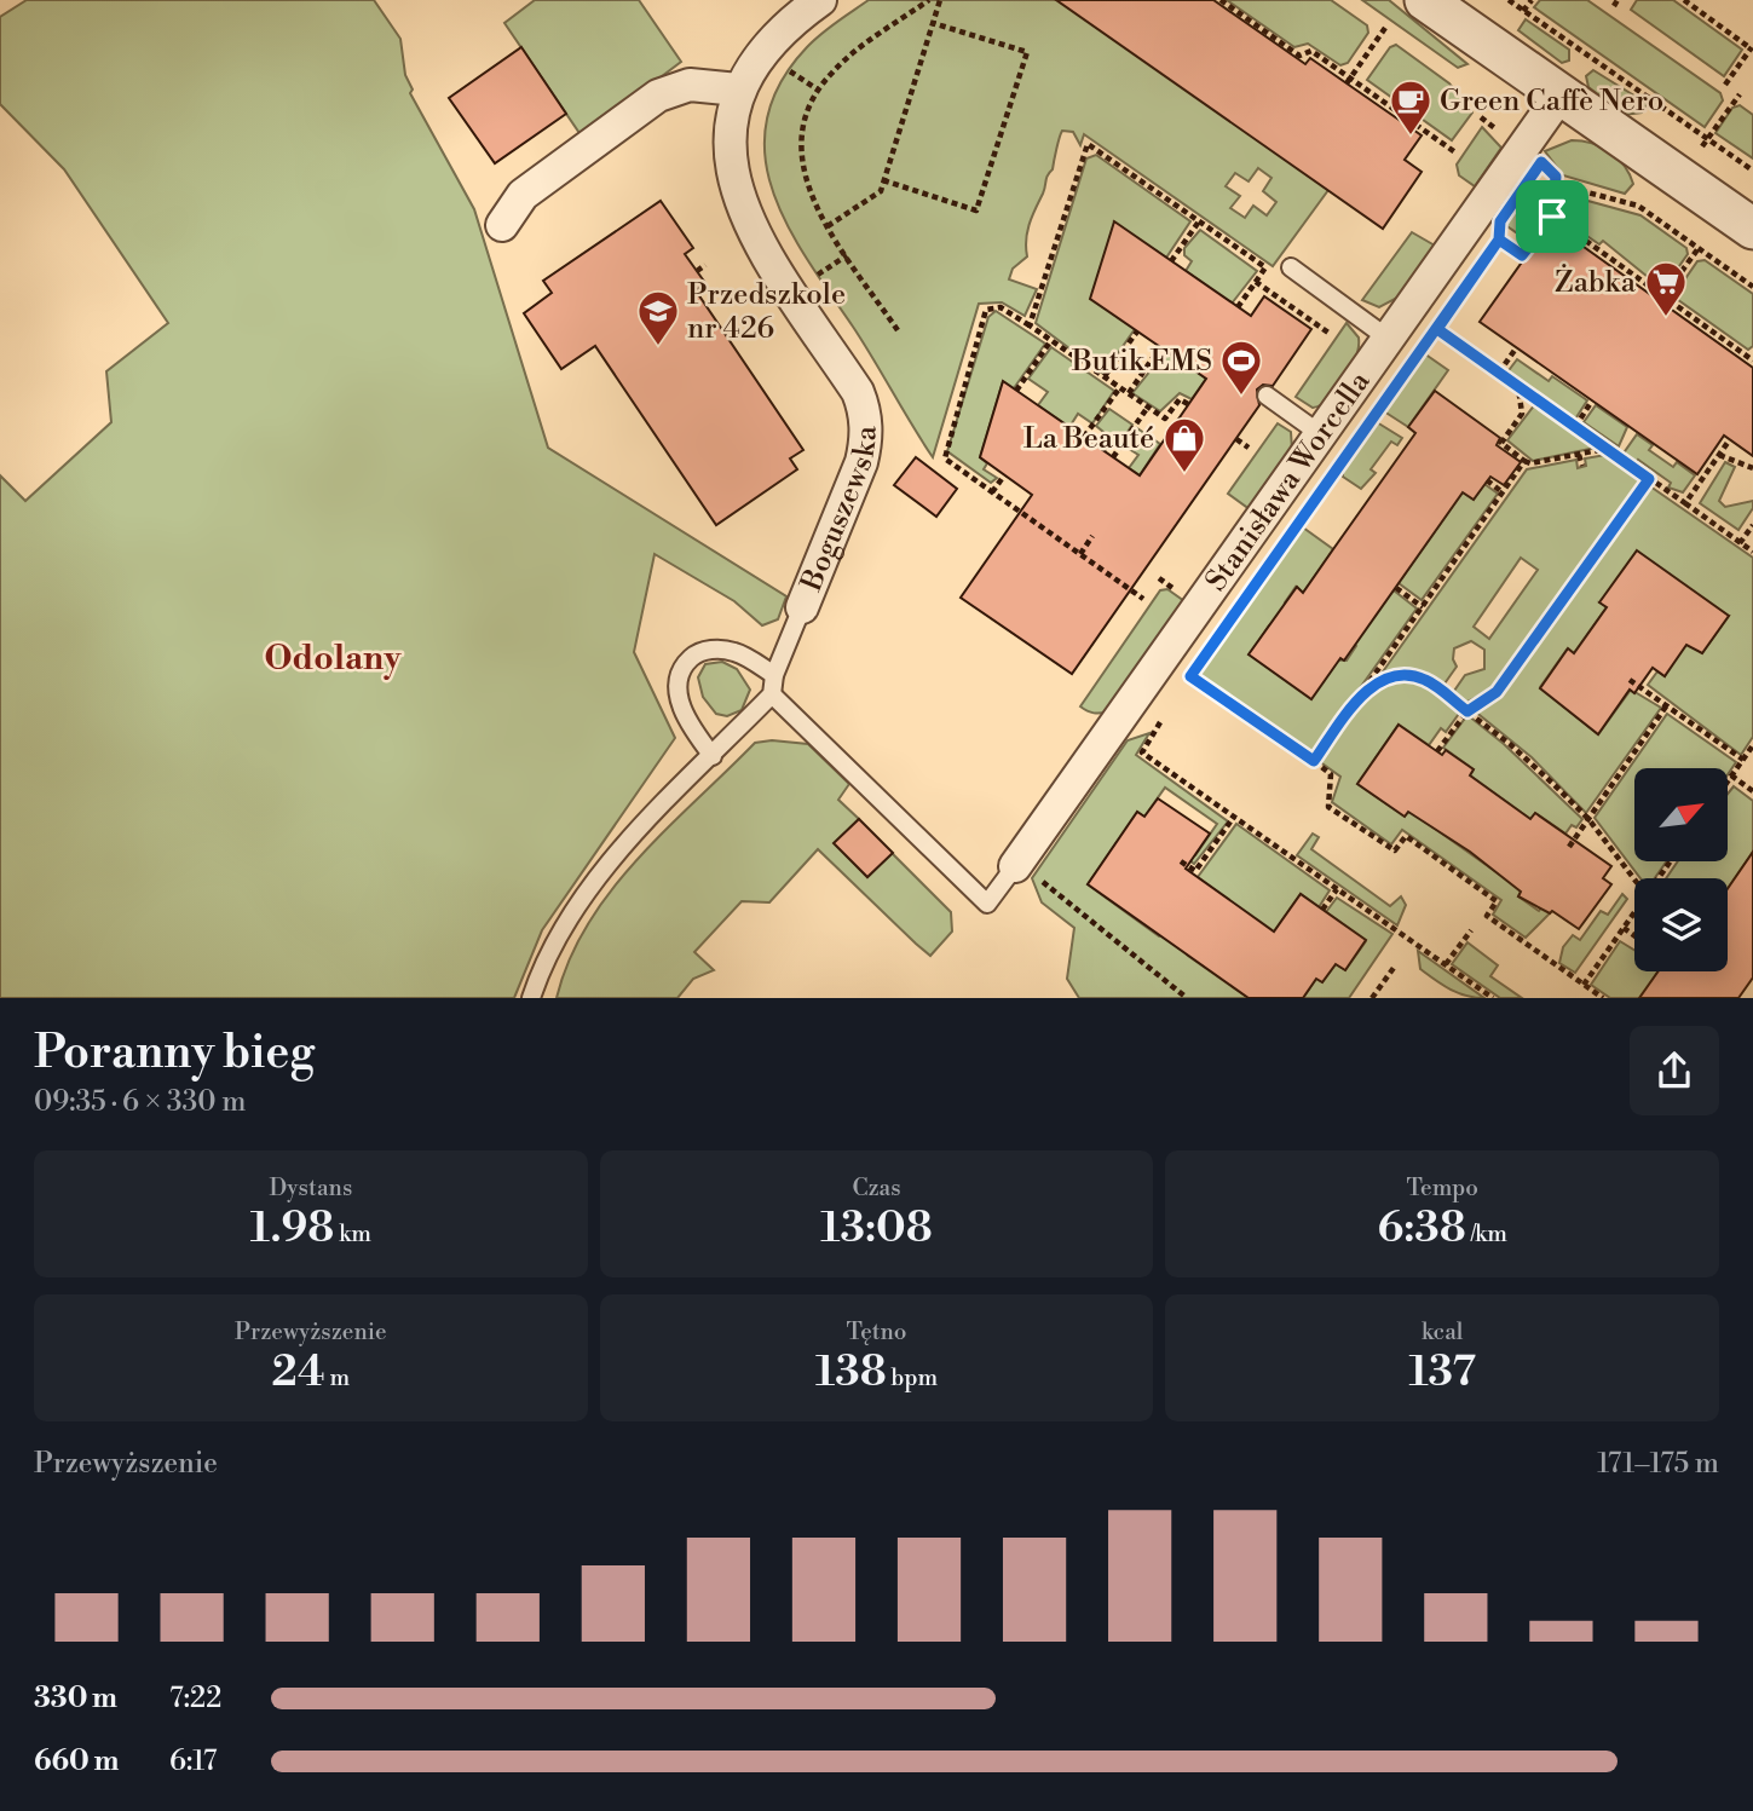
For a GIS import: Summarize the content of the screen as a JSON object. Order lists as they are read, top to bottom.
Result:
{
  "streets": {
    "street": ["Stanisława Worcella", "Boguszewska"]
  },
  "districts": ["Odolany"],
  "places": {
    "cafe": ["Green Caffè Nero"],
    "supermarket": ["Żabka"],
    "school or university": ["Przedszkole nr 426"],
    "sports": ["Butik EMS"],
    "shop": ["La Beauté"]
  },
  "north": "top right",
  "page": {
    "heading": ["Poranny bieg", "09:35 · 6 × 330 m"],
    "stats": [
      ["Dystans", "1.98 km"],
      ["Czas", "13:08"],
      ["Tempo", "6:38 /km"],
      ["Przewyższenie", "24 m"],
      ["Tętno", "138 bpm"],
      ["kcal", "137"]
    ],
    "chart": ["Przewyższenie", "171–175 m"],
    "list": [
      {
        "name": "330 m",
        "note": "7:22"
      },
      {
        "name": "660 m",
        "note": "6:17"
      }
    ]
  }
}
